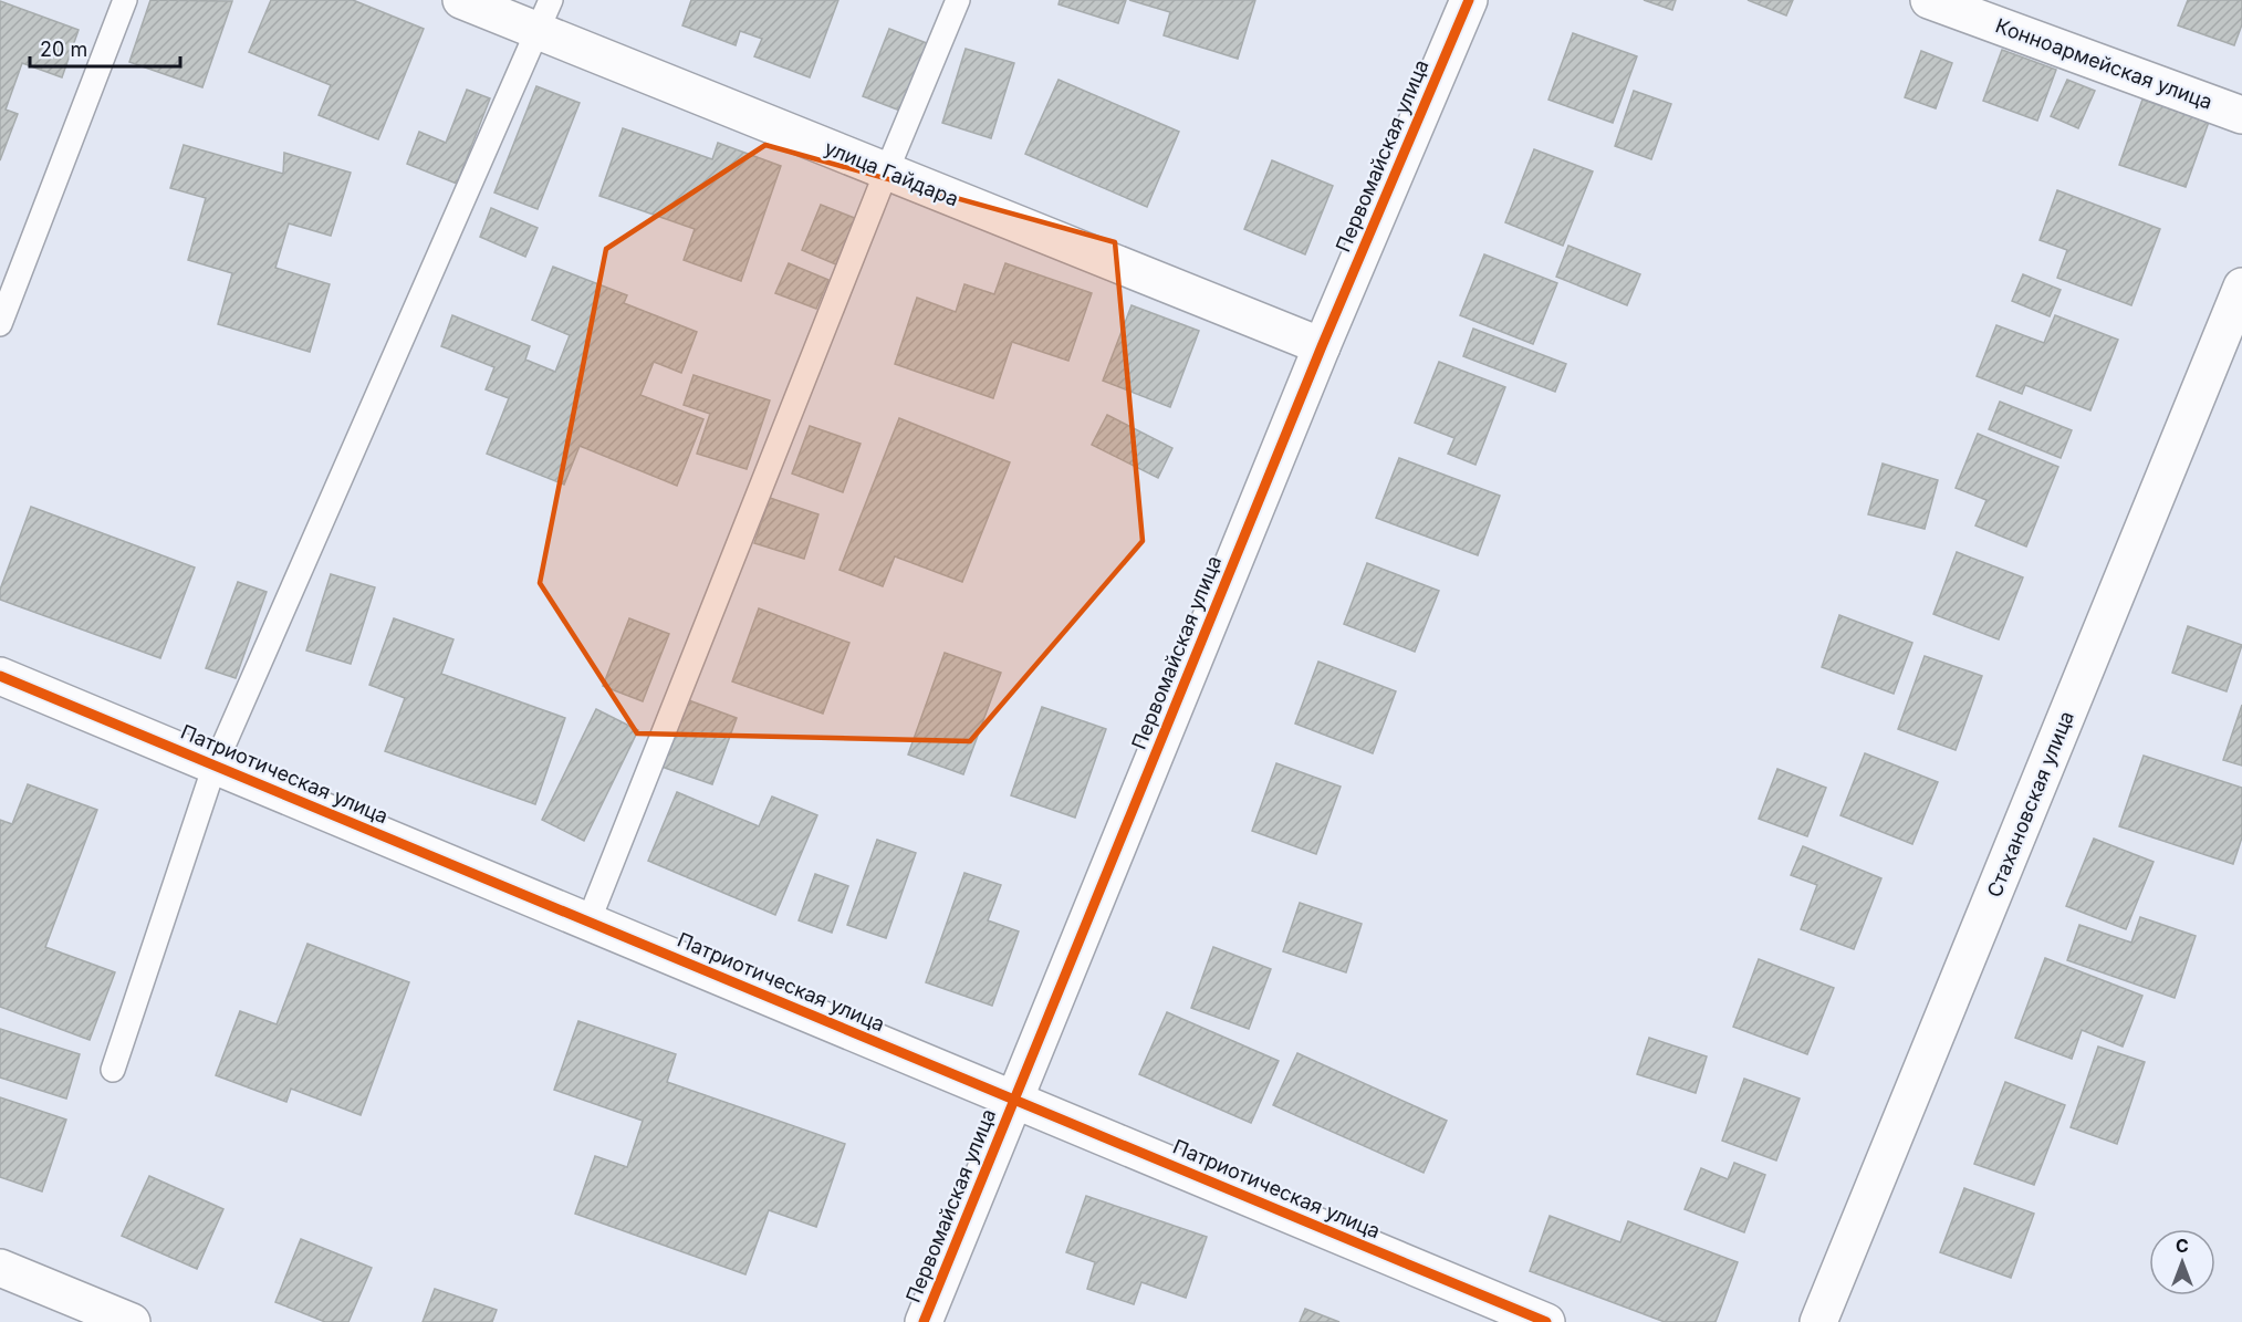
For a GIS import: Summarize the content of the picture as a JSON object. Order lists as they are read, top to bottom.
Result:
{
  "streets": {
    "street": [
      "Конноармейская улица",
      "Первомайская улица",
      "улица Гайдара",
      "Патриотическая улица",
      "Стахановская улица"
    ]
  },
  "crossings": [
    ["Первомайская улица", "улица Гайдара"],
    ["Первомайская улица", "Патриотическая улица"]
  ],
  "scale_bar": "20 m",
  "north": "top"
}
